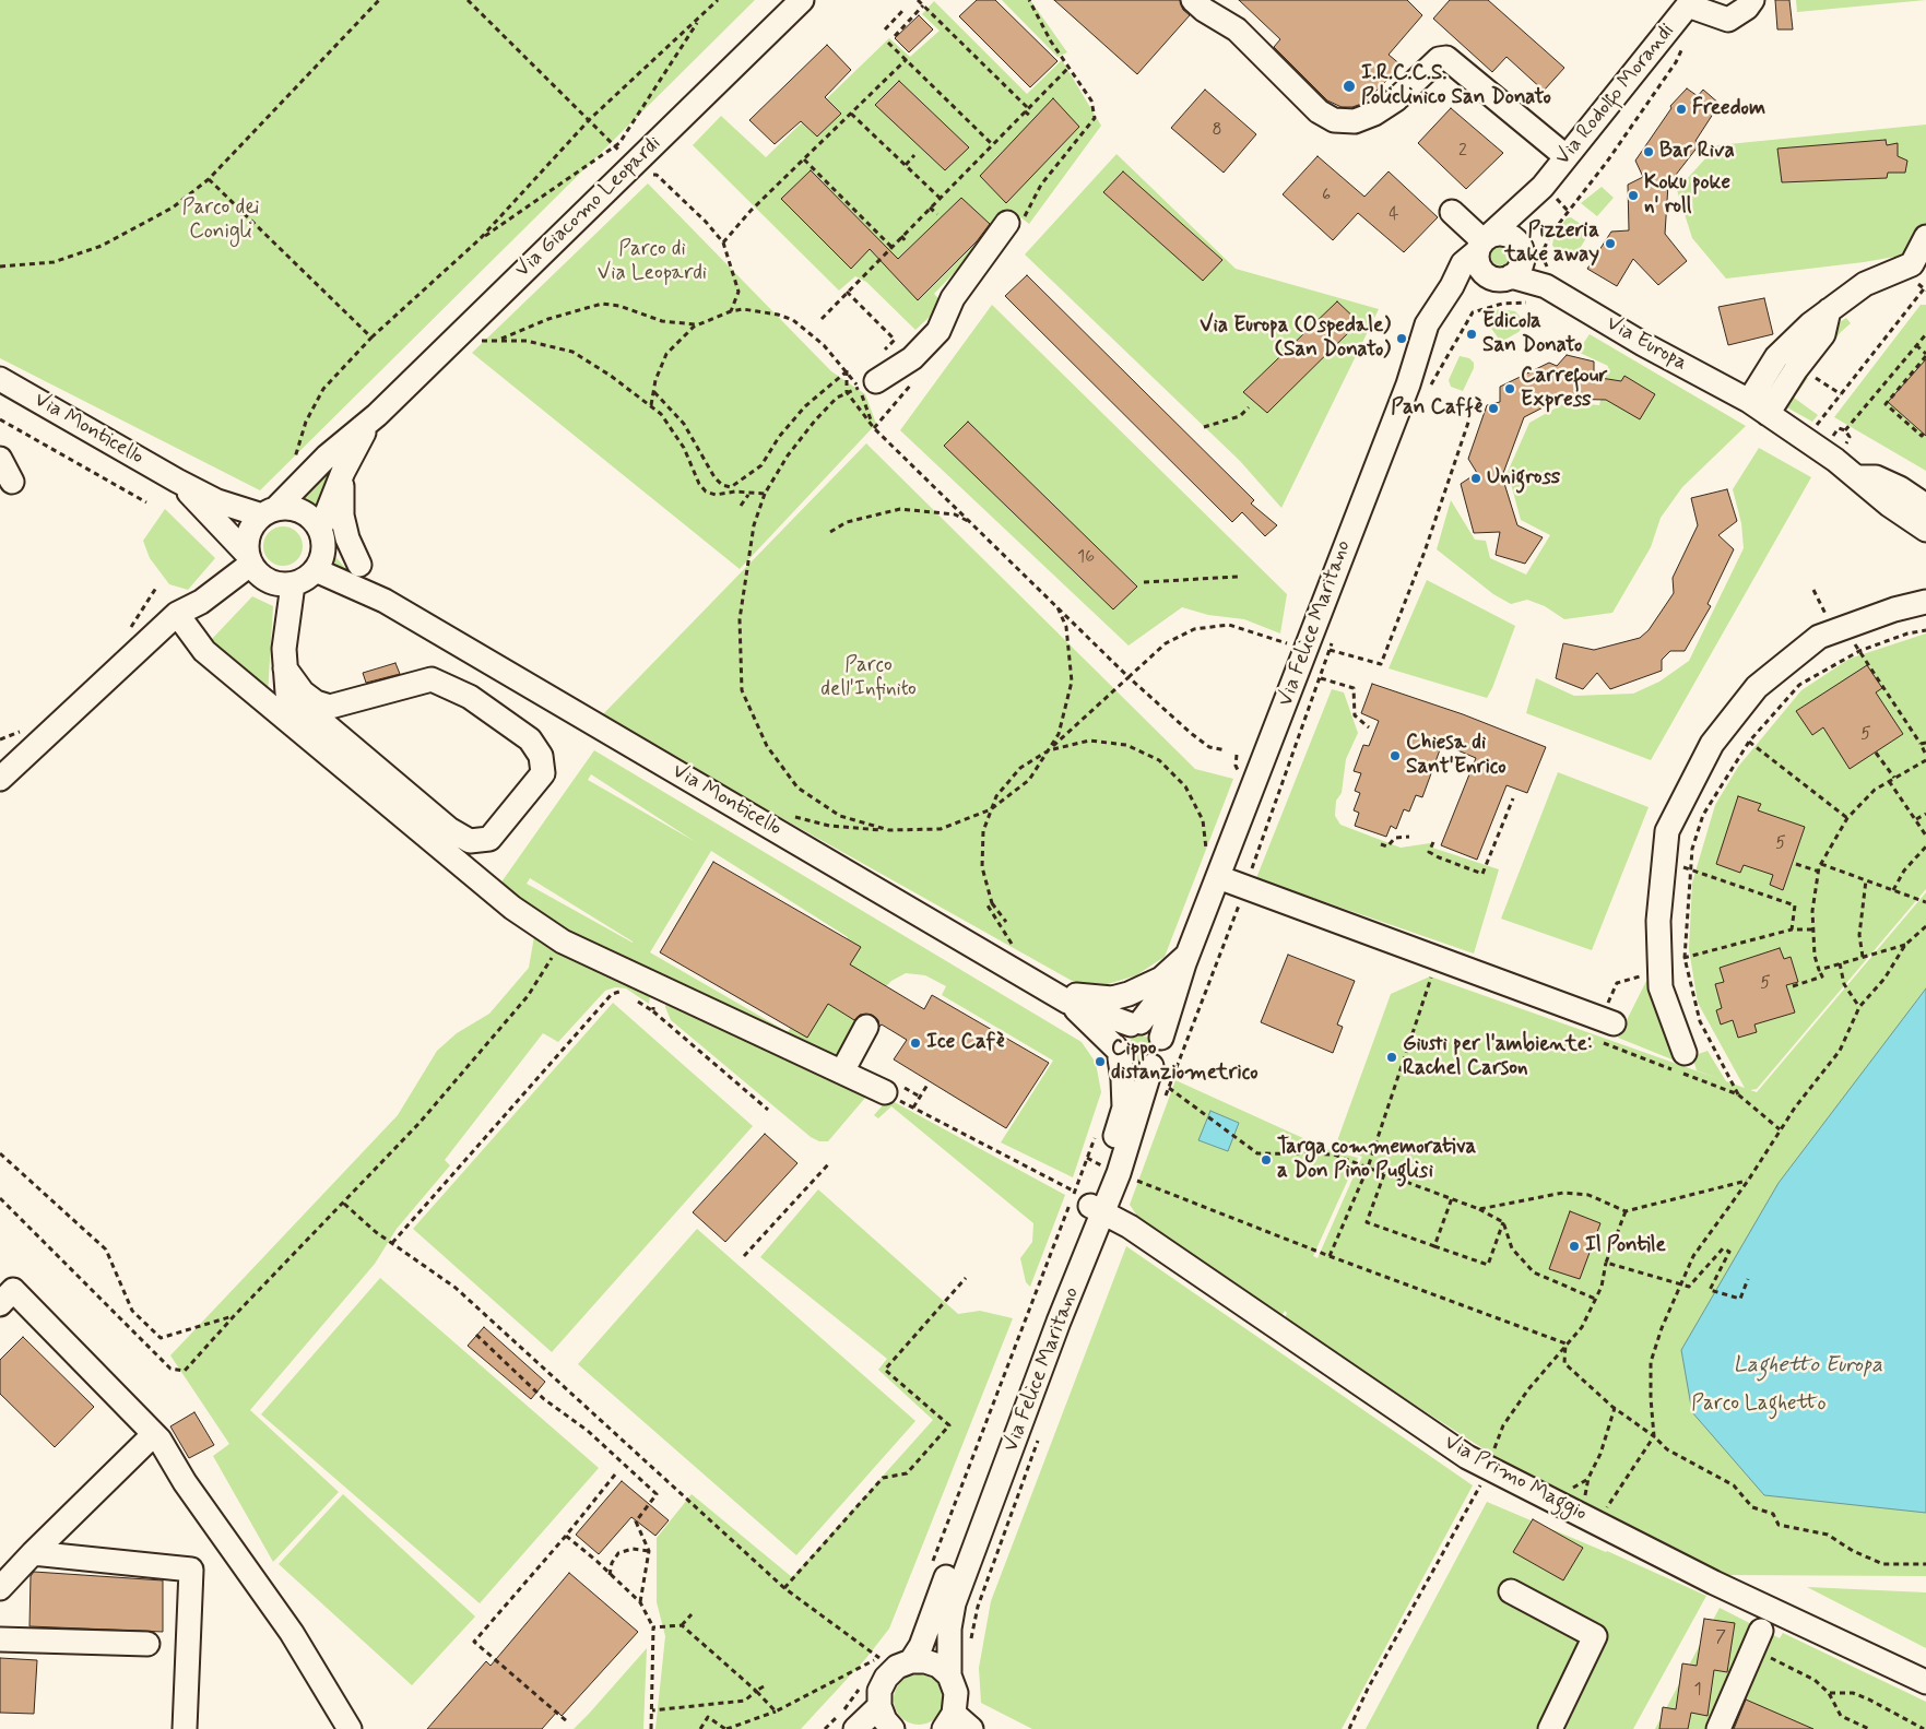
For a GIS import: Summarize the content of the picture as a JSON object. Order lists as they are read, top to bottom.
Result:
{
  "streets": {
    "street": [
      "Via Rodolfo Morandi",
      "Via Giacomo Leopardi",
      "Via Europa",
      "Via Monticello",
      "Via Felice Maritano",
      "Via Primo Maggio"
    ]
  },
  "crossings": [
    ["Via Rodolfo Morandi", "Via Europa"],
    ["Via Rodolfo Morandi", "Via Felice Maritano"],
    ["Via Giacomo Leopardi", "Via Monticello"],
    ["Via Europa", "Via Felice Maritano"],
    ["Via Monticello", "Via Felice Maritano"],
    ["Via Felice Maritano", "Via Primo Maggio"]
  ],
  "water": ["Laghetto Europa"],
  "parks": [
    "Parco dei Conigli",
    "Parco di Via Leopardi",
    "Parco dell'Infinito",
    "Parco Laghetto"
  ],
  "places": [
    "I.R.C.C.S. Policlinico San Donato",
    "Freedom",
    "Bar Riva",
    "Koku poke n' roll",
    "Pizzeria take away",
    "Edicola San Donato",
    "Via Europa (Ospedale) (San Donato)",
    "Carrefour Express",
    "Pan Caffè",
    "Unigross",
    "Chiesa di Sant'Enrico",
    "Ice Cafè",
    "Giusti per l'ambiente: Rachel Carson",
    "Cippo distanziometrico",
    "Targa commemorativa a Don Pino Puglisi",
    "Il Pontile"
  ],
  "house_numbers": [
    "8",
    "2",
    "6",
    "4",
    "16",
    "5",
    "5",
    "5",
    "7",
    "1"
  ]
}
